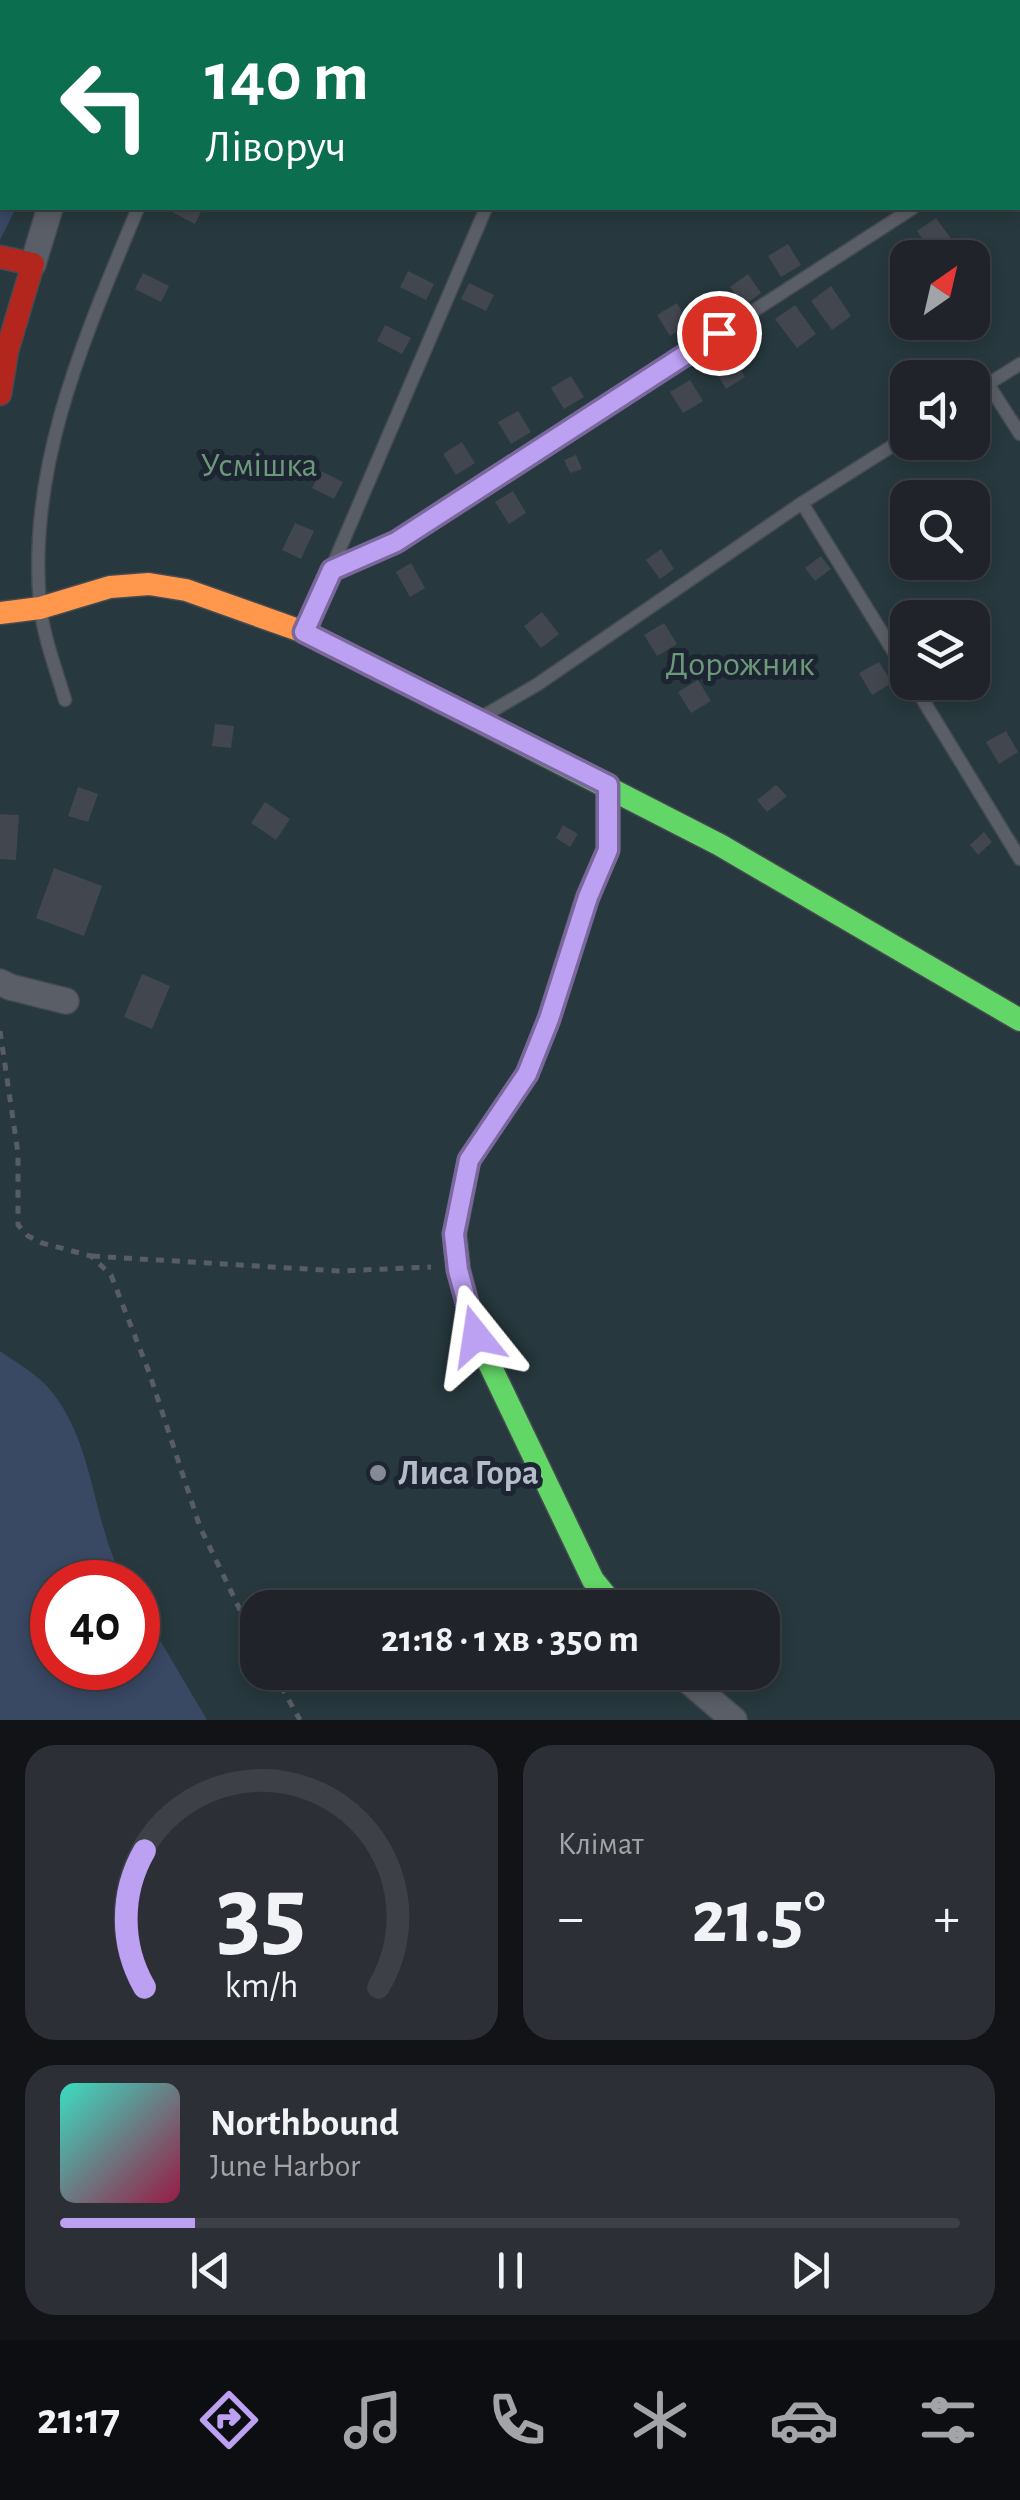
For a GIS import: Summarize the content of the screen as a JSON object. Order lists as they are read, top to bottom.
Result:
{
  "parks": ["Усмішка", "Дорожник"],
  "places": ["Лиса Гора"],
  "north": "top right",
  "page": {
    "turn": ["140 m", "Ліворуч"],
    "limit": "40",
    "trip": "21:18 · 1 хв · 350 m",
    "tile": "Клімат",
    "heat": ["−", "21.5°", "+"],
    "song": ["Northbound", "June Harbor"],
    "tabs": "21:17",
    "gauge": ["35", "km/h"]
  }
}
